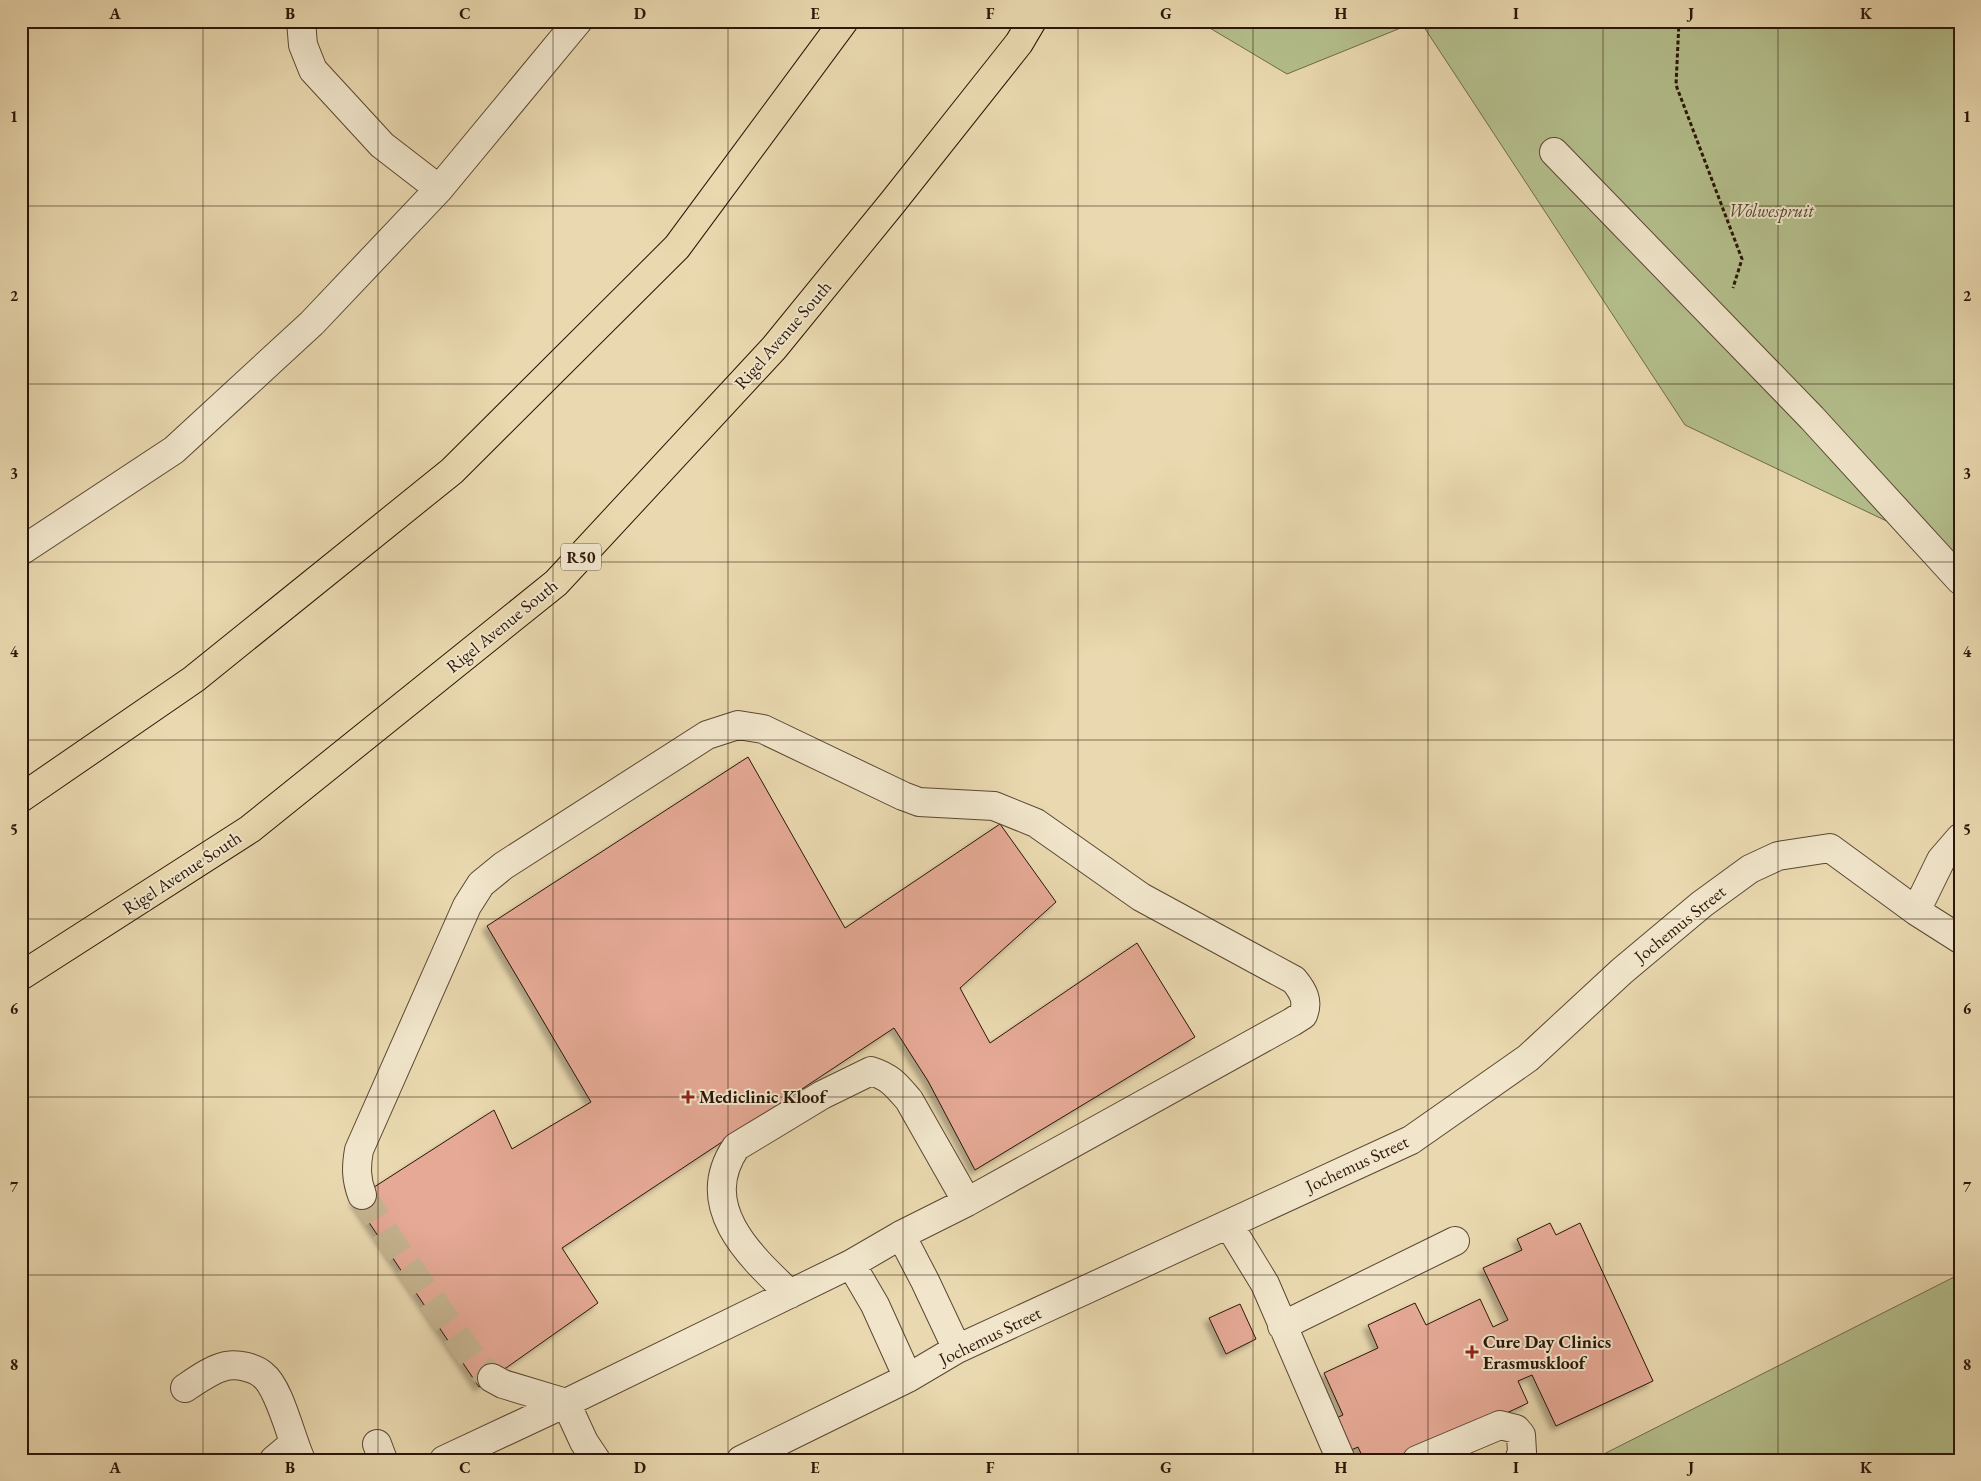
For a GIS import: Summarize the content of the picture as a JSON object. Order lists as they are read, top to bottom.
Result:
{
  "streets": {
    "main road": ["Rigel Avenue South", "R50"],
    "street": ["Jochemus Street"]
  },
  "parks": ["Wolwespruit"],
  "places": {
    "health": ["Mediclinic Kloof", "Cure Day Clinics Erasmuskloof"]
  },
  "grid": {
    "columns": [
      "A",
      "B",
      "C",
      "D",
      "E",
      "F",
      "G",
      "H",
      "I",
      "J",
      "K"
    ],
    "rows": [
      "1",
      "2",
      "3",
      "4",
      "5",
      "6",
      "7",
      "8"
    ]
  }
}
